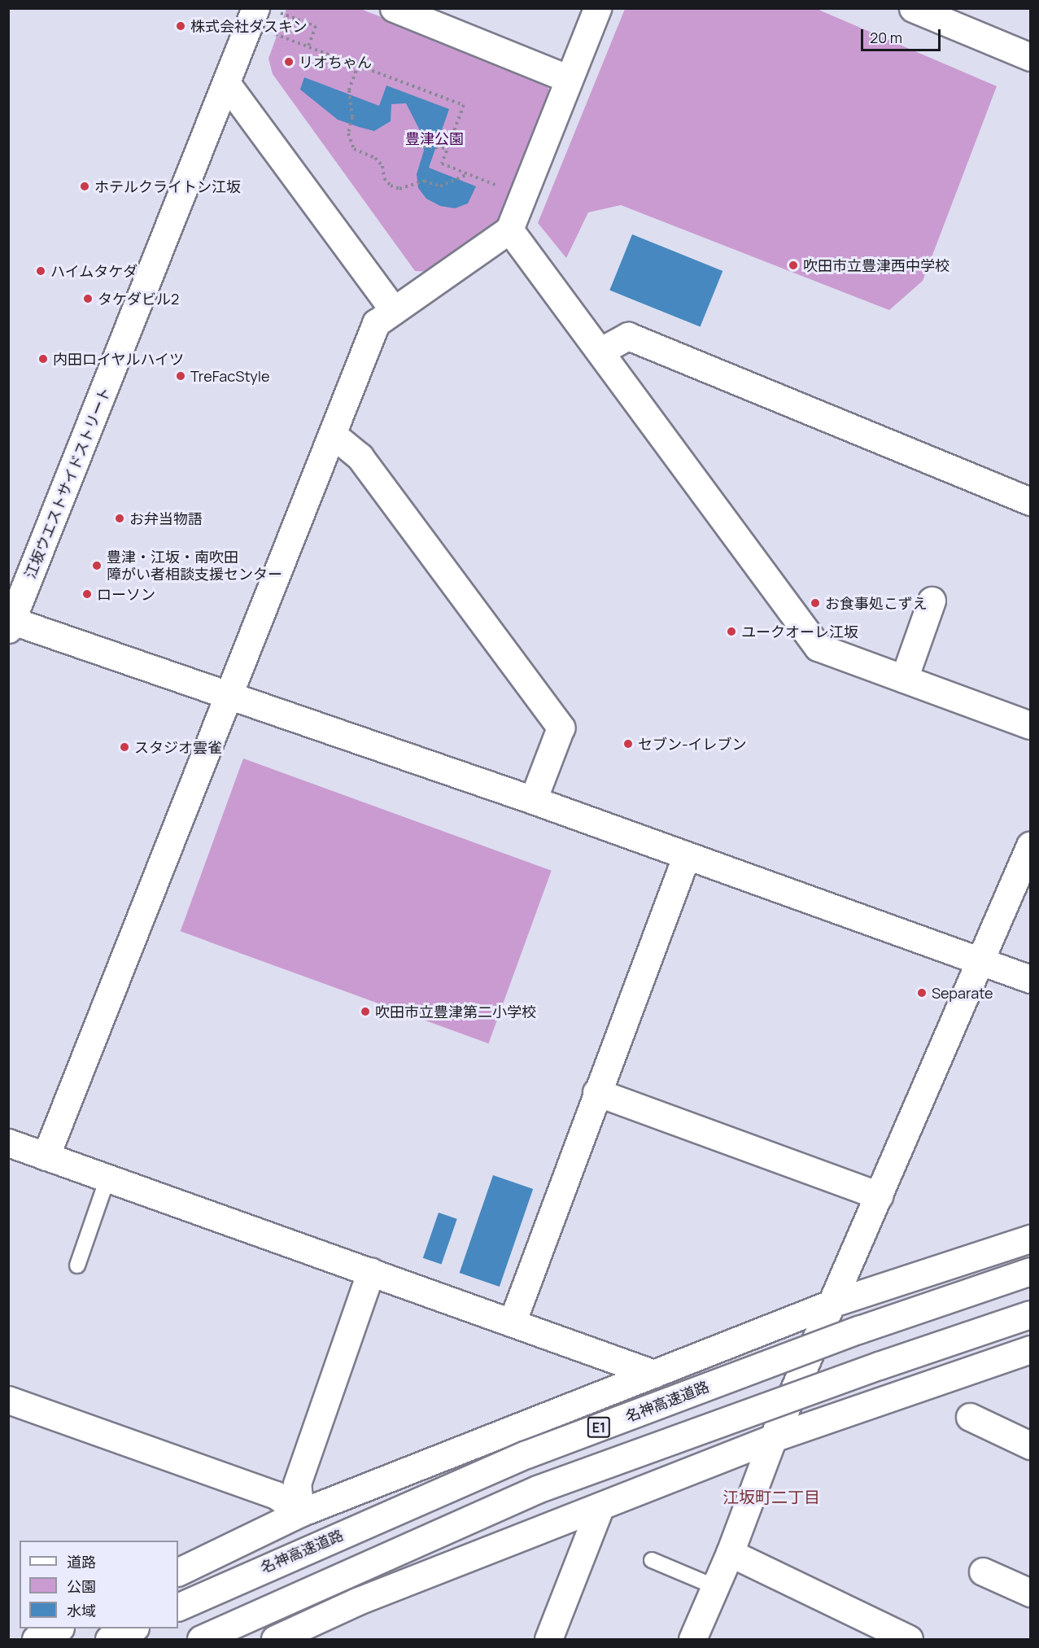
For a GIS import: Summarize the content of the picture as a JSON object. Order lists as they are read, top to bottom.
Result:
{
  "streets": {
    "main road": ["江坂ウエストサイドストリート", "名神高速道路", "E1"]
  },
  "districts": ["江坂町二丁目"],
  "parks": ["豊津公園"],
  "places": [
    "株式会社ダスキン",
    "リオちゃん",
    "ホテルクライトン江坂",
    "吹田市立豊津西中学校",
    "ハイムタケダ",
    "タケダビル2",
    "内田ロイヤルハイツ",
    "TreFacStyle",
    "お弁当物語",
    "豊津・江坂・南吹田 障がい者相談支援センター",
    "ローソン",
    "お食事処こずえ",
    "ユークオーレ江坂",
    "セブン-イレブン",
    "スタジオ雲雀",
    "Separate",
    "吹田市立豊津第二小学校"
  ],
  "legend": ["道路", "公園", "水域"],
  "scale_bar": "20 m"
}
